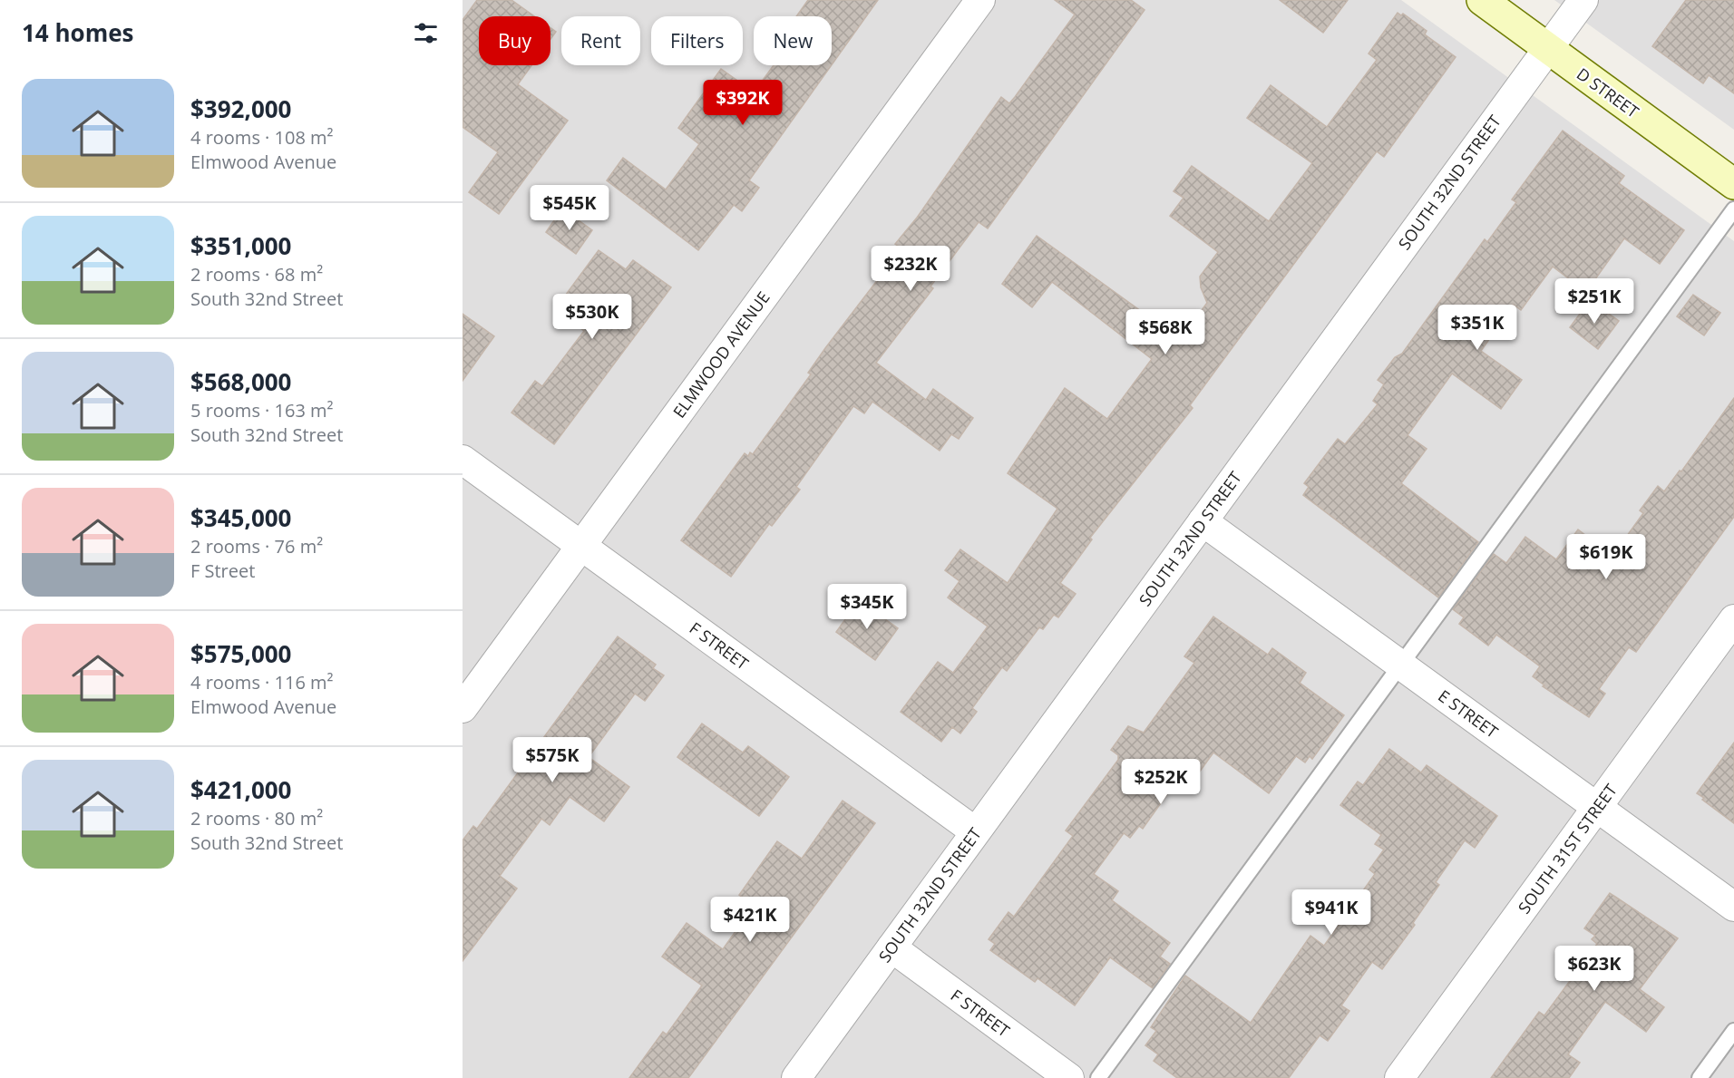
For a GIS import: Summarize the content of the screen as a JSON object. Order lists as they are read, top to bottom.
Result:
{
  "streets": {
    "street": [
      "D STREET",
      "SOUTH 32ND STREET",
      "ELMWOOD AVENUE",
      "F STREET",
      "E STREET",
      "SOUTH 31ST STREET"
    ]
  },
  "crossings": [
    ["D STREET", "SOUTH 32ND STREET"],
    ["SOUTH 32ND STREET", "F STREET"],
    ["SOUTH 32ND STREET", "E STREET"],
    ["ELMWOOD AVENUE", "F STREET"],
    ["E STREET", "SOUTH 31ST STREET"]
  ],
  "page": {
    "heading": "14 homes",
    "chip": [
      "Buy",
      "Rent",
      "Filters",
      "New"
    ],
    "list": [
      {
        "name": "$392,000",
        "note": "4 rooms · 108 m² · Elmwood Avenue"
      },
      {
        "name": "$351,000",
        "note": "2 rooms · 68 m² · South 32nd Street"
      },
      {
        "name": "$568,000",
        "note": "5 rooms · 163 m² · South 32nd Street"
      },
      {
        "name": "$345,000",
        "note": "2 rooms · 76 m² · F Street"
      },
      {
        "name": "$575,000",
        "note": "4 rooms · 116 m² · Elmwood Avenue"
      },
      {
        "name": "$421,000",
        "note": "2 rooms · 80 m² · South 32nd Street"
      }
    ],
    "price": [
      "$392K",
      "$545K",
      "$232K",
      "$251K",
      "$530K",
      "$351K",
      "$568K",
      "$619K",
      "$345K",
      "$575K",
      "$252K",
      "$941K",
      "$421K",
      "$623K"
    ]
  }
}
